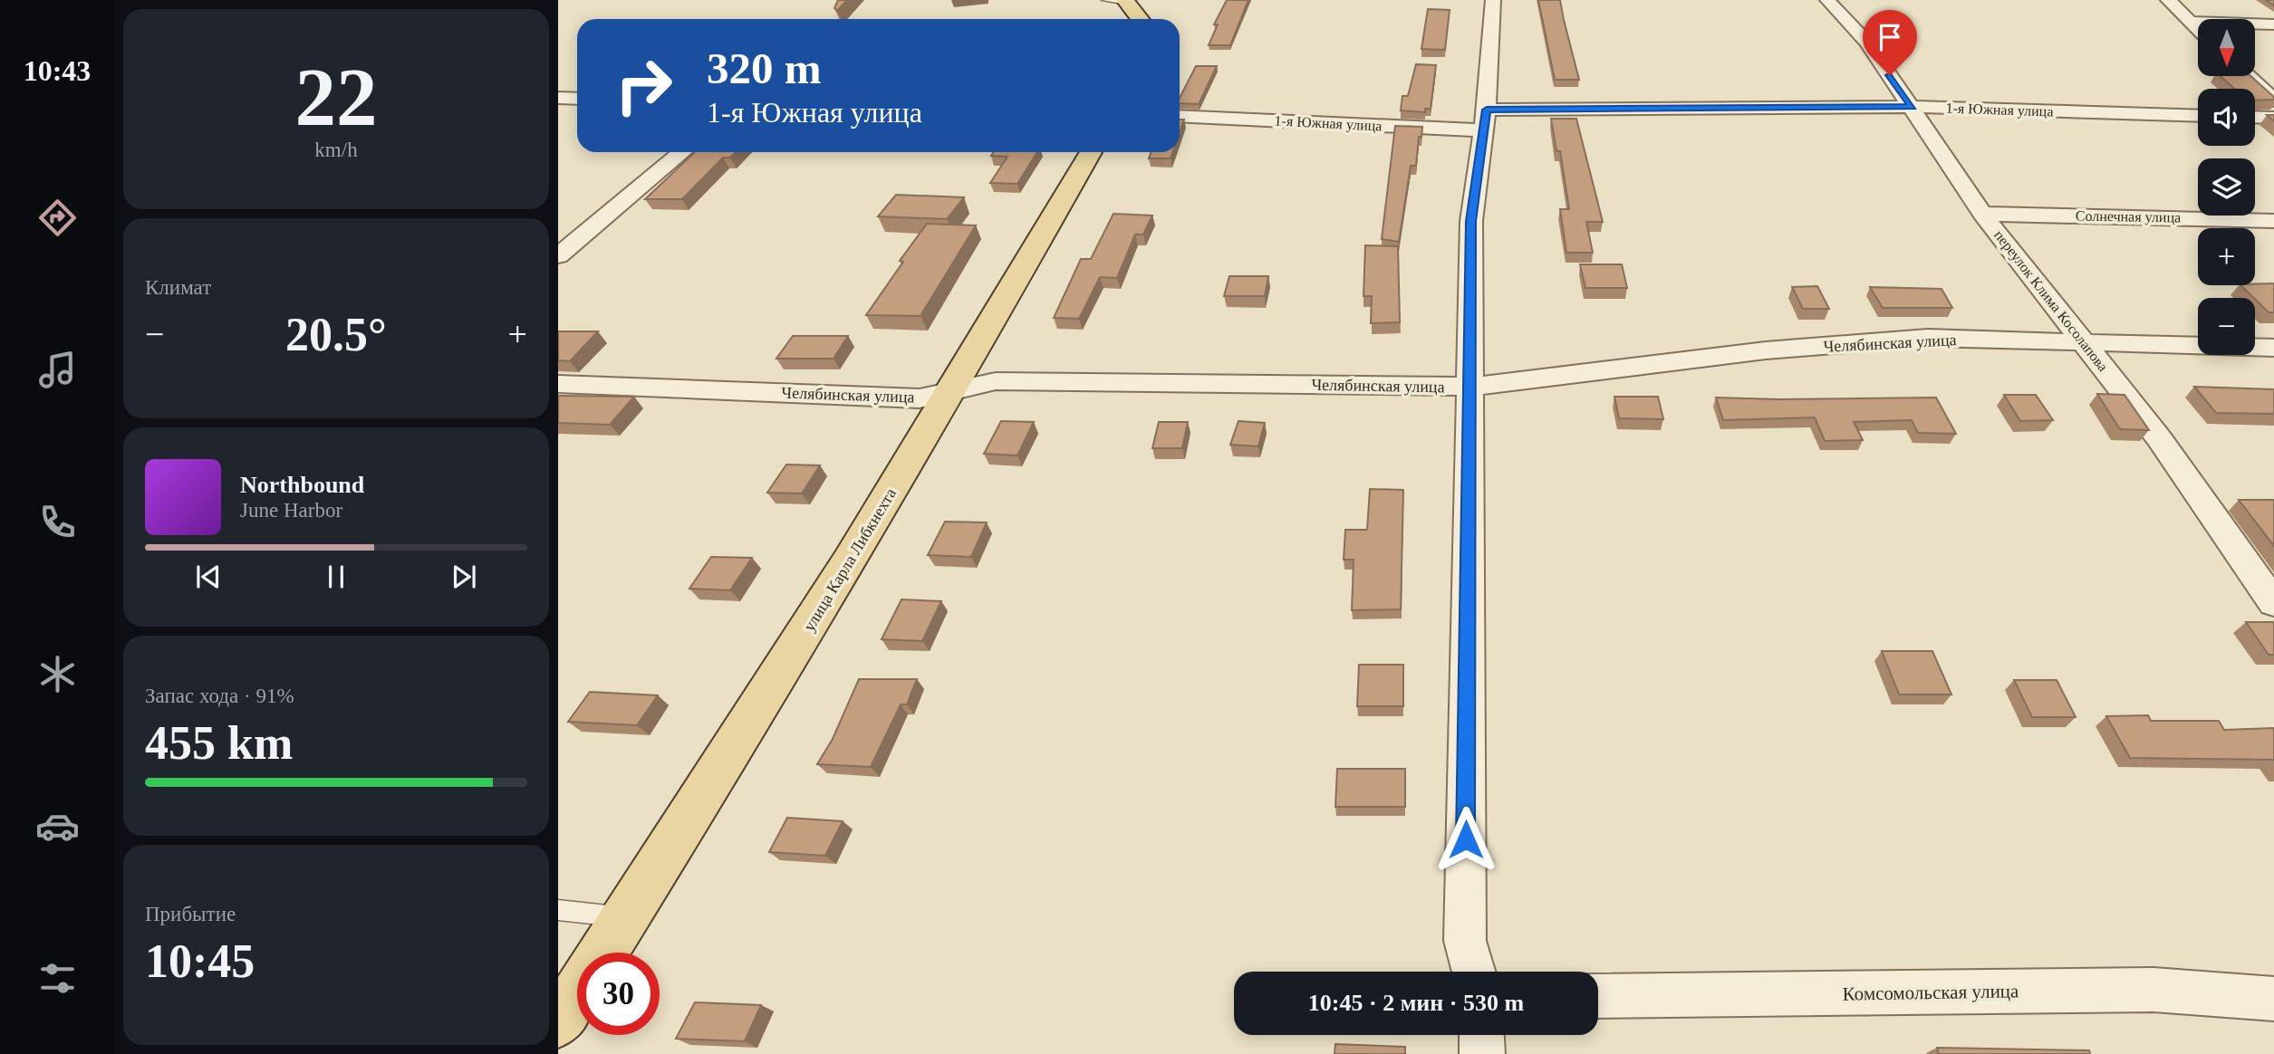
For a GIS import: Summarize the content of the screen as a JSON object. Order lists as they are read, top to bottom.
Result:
{
  "streets": {
    "main road": ["улица Карла Либкнехта"],
    "street": [
      "1-я Южная улица",
      "Солнечная улица",
      "переулок Клима Косолапова",
      "Челябинская улица",
      "Комсомольская улица"
    ]
  },
  "crossings": [
    ["1-я Южная улица", "переулок Клима Косолапова"],
    ["Солнечная улица", "переулок Клима Косолапова"],
    ["переулок Клима Косолапова", "Челябинская улица"],
    ["Челябинская улица", "улица Карла Либкнехта"]
  ],
  "north": "bottom",
  "page": {
    "tabs": "10:43",
    "tile": [
      ["22", "km/h"],
      "Климат",
      ["Запас хода · 91%", "455 km"],
      ["Прибытие", "10:45"]
    ],
    "map_buttons": ["+", "−"],
    "turn": ["320 m", "1-я Южная улица"],
    "heat": ["−", "20.5°", "+"],
    "song": ["Northbound", "June Harbor"],
    "limit": "30",
    "trip": "10:45 · 2 мин · 530 m"
  }
}
